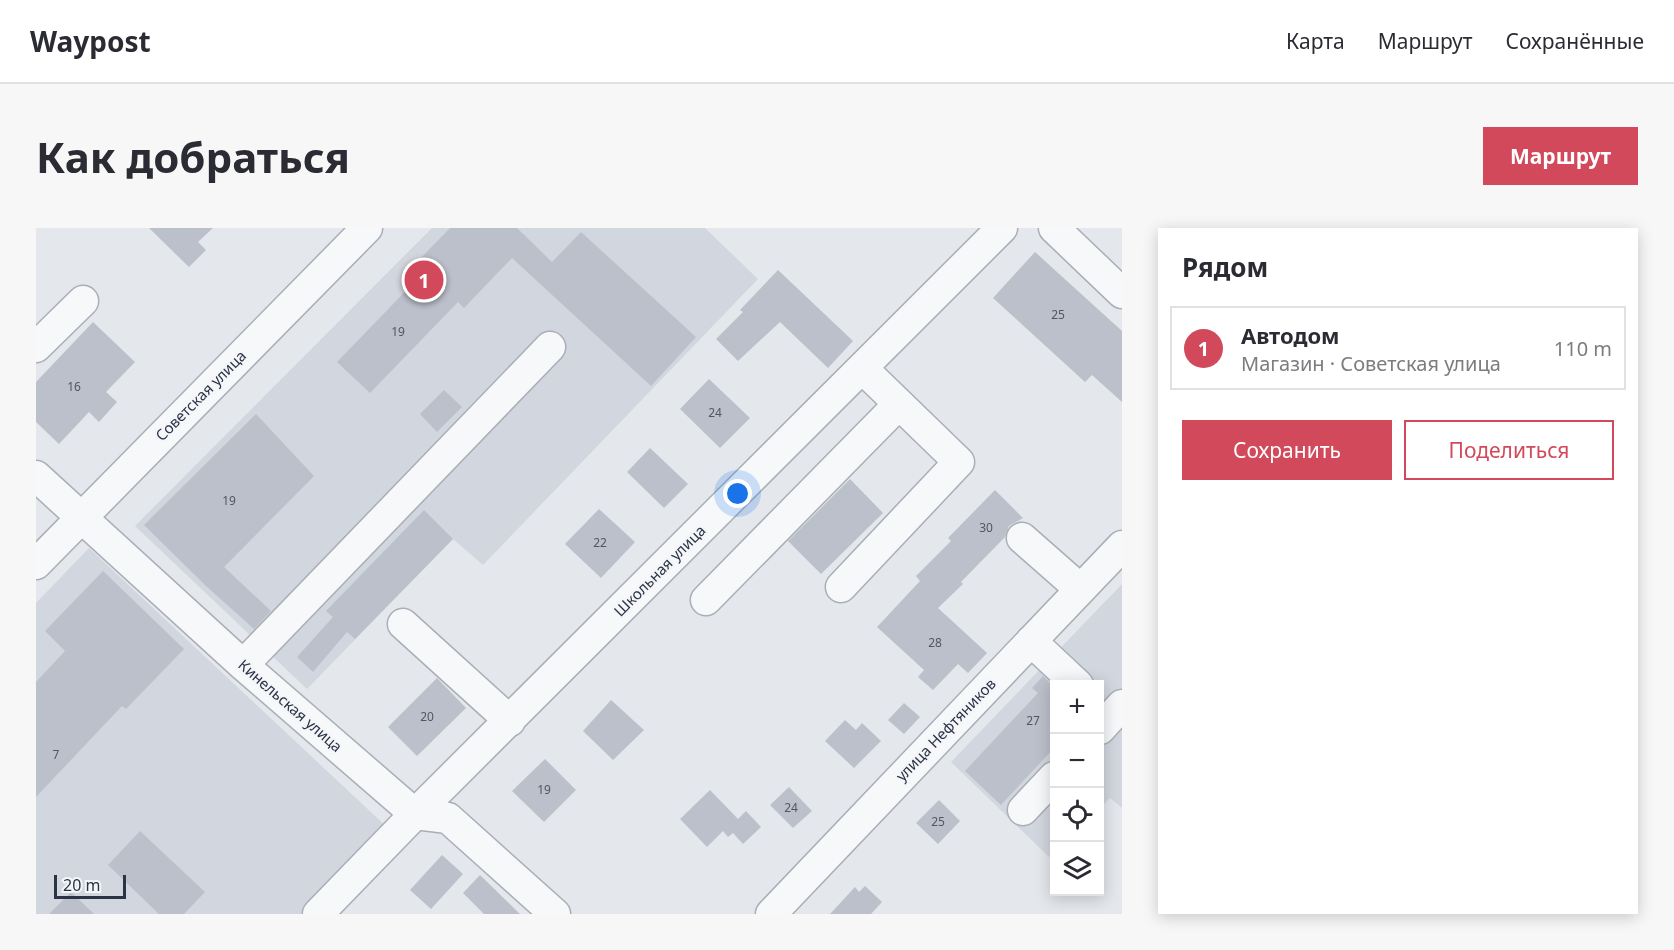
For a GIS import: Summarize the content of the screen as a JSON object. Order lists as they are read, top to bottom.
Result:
{
  "streets": {
    "street": [
      "Советская улица",
      "Школьная улица",
      "Кинельская улица",
      "улица Нефтяников"
    ]
  },
  "crossings": [
    ["Советская улица", "Кинельская улица"],
    ["Школьная улица", "Кинельская улица"]
  ],
  "house_numbers": [
    "25",
    "19",
    "16",
    "24",
    "19",
    "30",
    "22",
    "28",
    "20",
    "27",
    "7",
    "19",
    "24",
    "25"
  ],
  "scale_bar": "20 m",
  "page": {
    "header": "Waypost",
    "nav": ["Карта", "Маршрут", "Сохранённые"],
    "buttons": [
      "Маршрут",
      ["Сохранить", "Поделиться"]
    ],
    "title": "Как добраться",
    "heading": "Рядом",
    "pins": "1",
    "list": [
      {
        "mark": "1",
        "name": "Автодом",
        "note": "Магазин · Советская улица",
        "value": "110 m"
      }
    ],
    "map_buttons": ["+", "−"],
    "scale": "20 m"
  }
}
